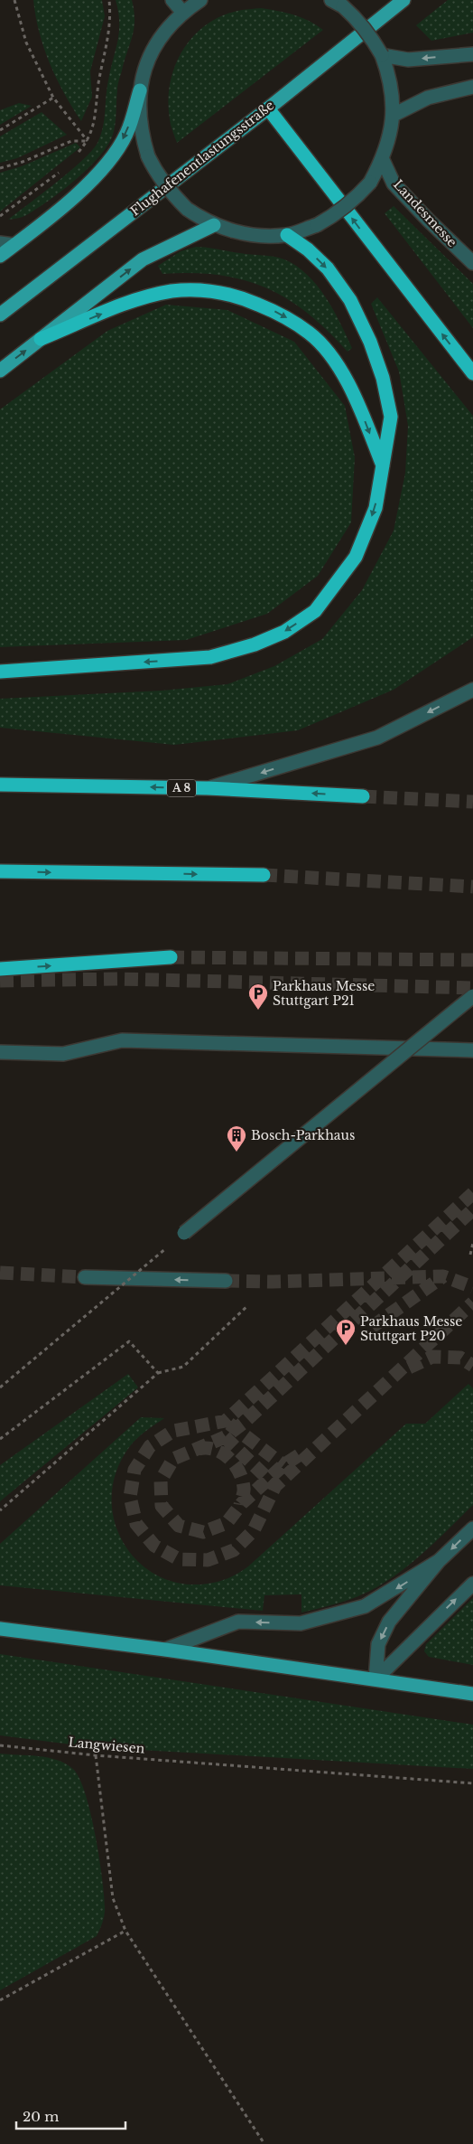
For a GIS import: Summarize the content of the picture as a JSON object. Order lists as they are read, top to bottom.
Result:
{
  "streets": {
    "highway": ["A 8"],
    "main road": ["Flughafenentlastungsstraße"],
    "street": ["Landesmesse"],
    "path": ["Langwiesen"]
  },
  "places": {
    "parking": ["Parkhaus Messe Stuttgart P21", "Parkhaus Messe Stuttgart P20"],
    "building": ["Bosch-Parkhaus"]
  },
  "scale_bar": "20 m"
}
